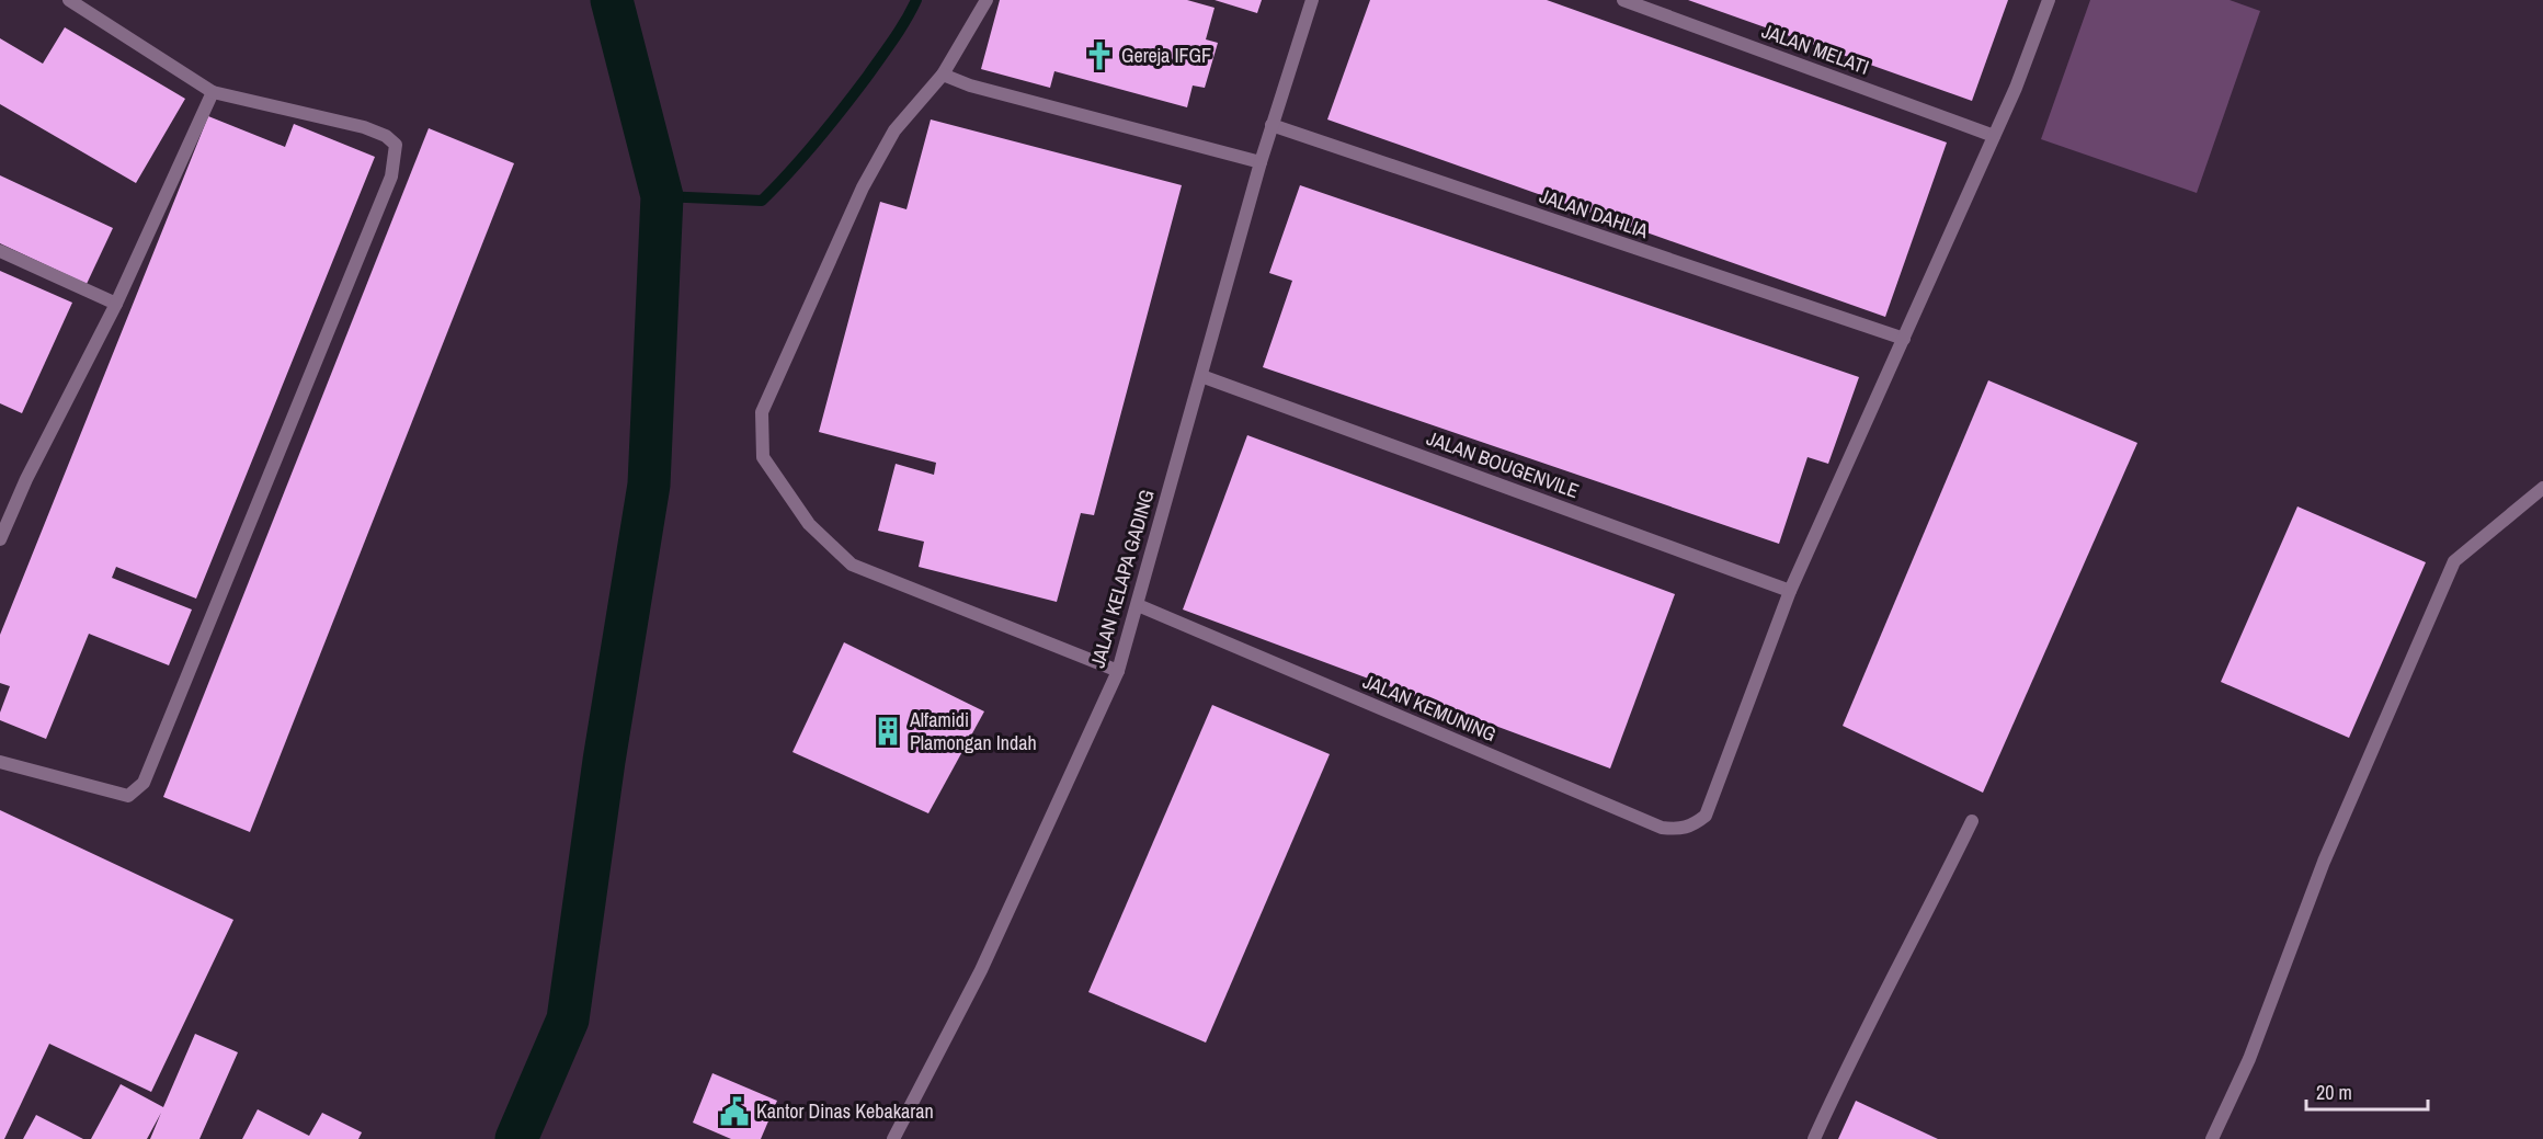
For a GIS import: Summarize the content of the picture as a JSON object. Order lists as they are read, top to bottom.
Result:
{
  "streets": {
    "street": [
      "JALAN MELATI",
      "JALAN DAHLIA",
      "JALAN BOUGENVILE",
      "JALAN KELAPA GADING",
      "JALAN KEMUNING"
    ]
  },
  "crossings": [
    ["JALAN DAHLIA", "JALAN KELAPA GADING"],
    ["JALAN BOUGENVILE", "JALAN KELAPA GADING"],
    ["JALAN BOUGENVILE", "JALAN KEMUNING"],
    ["JALAN KELAPA GADING", "JALAN KEMUNING"]
  ],
  "places": {
    "church": ["Gereja IFGF"],
    "building": ["Alfamidi Plamongan Indah"],
    "public building": ["Kantor Dinas Kebakaran"]
  },
  "scale_bar": "20 m"
}
